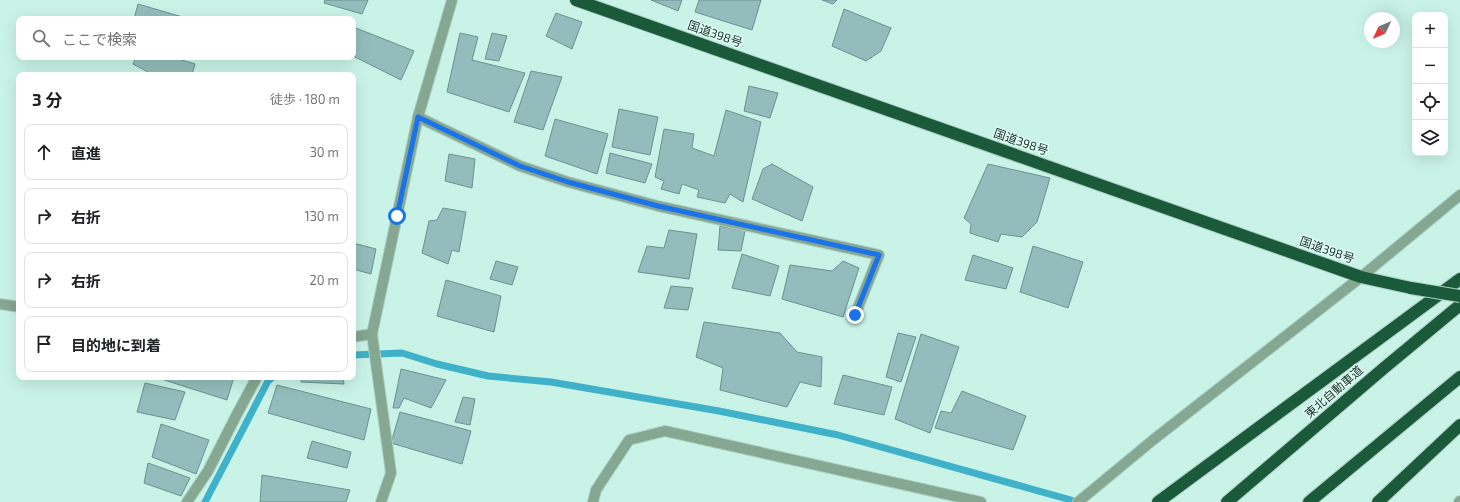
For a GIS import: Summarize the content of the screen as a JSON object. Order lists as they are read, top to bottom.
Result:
{
  "streets": {
    "highway": ["国道398号", "東北自動車道"]
  },
  "north": "bottom left",
  "page": {
    "map_buttons": ["+", "−"],
    "search": "ここで検索",
    "heading": ["3 分", "徒歩 · 180 m"],
    "list": [
      ["直進", "30 m"],
      ["右折", "130 m"],
      ["右折", "20 m"],
      "目的地に到着"
    ]
  }
}
